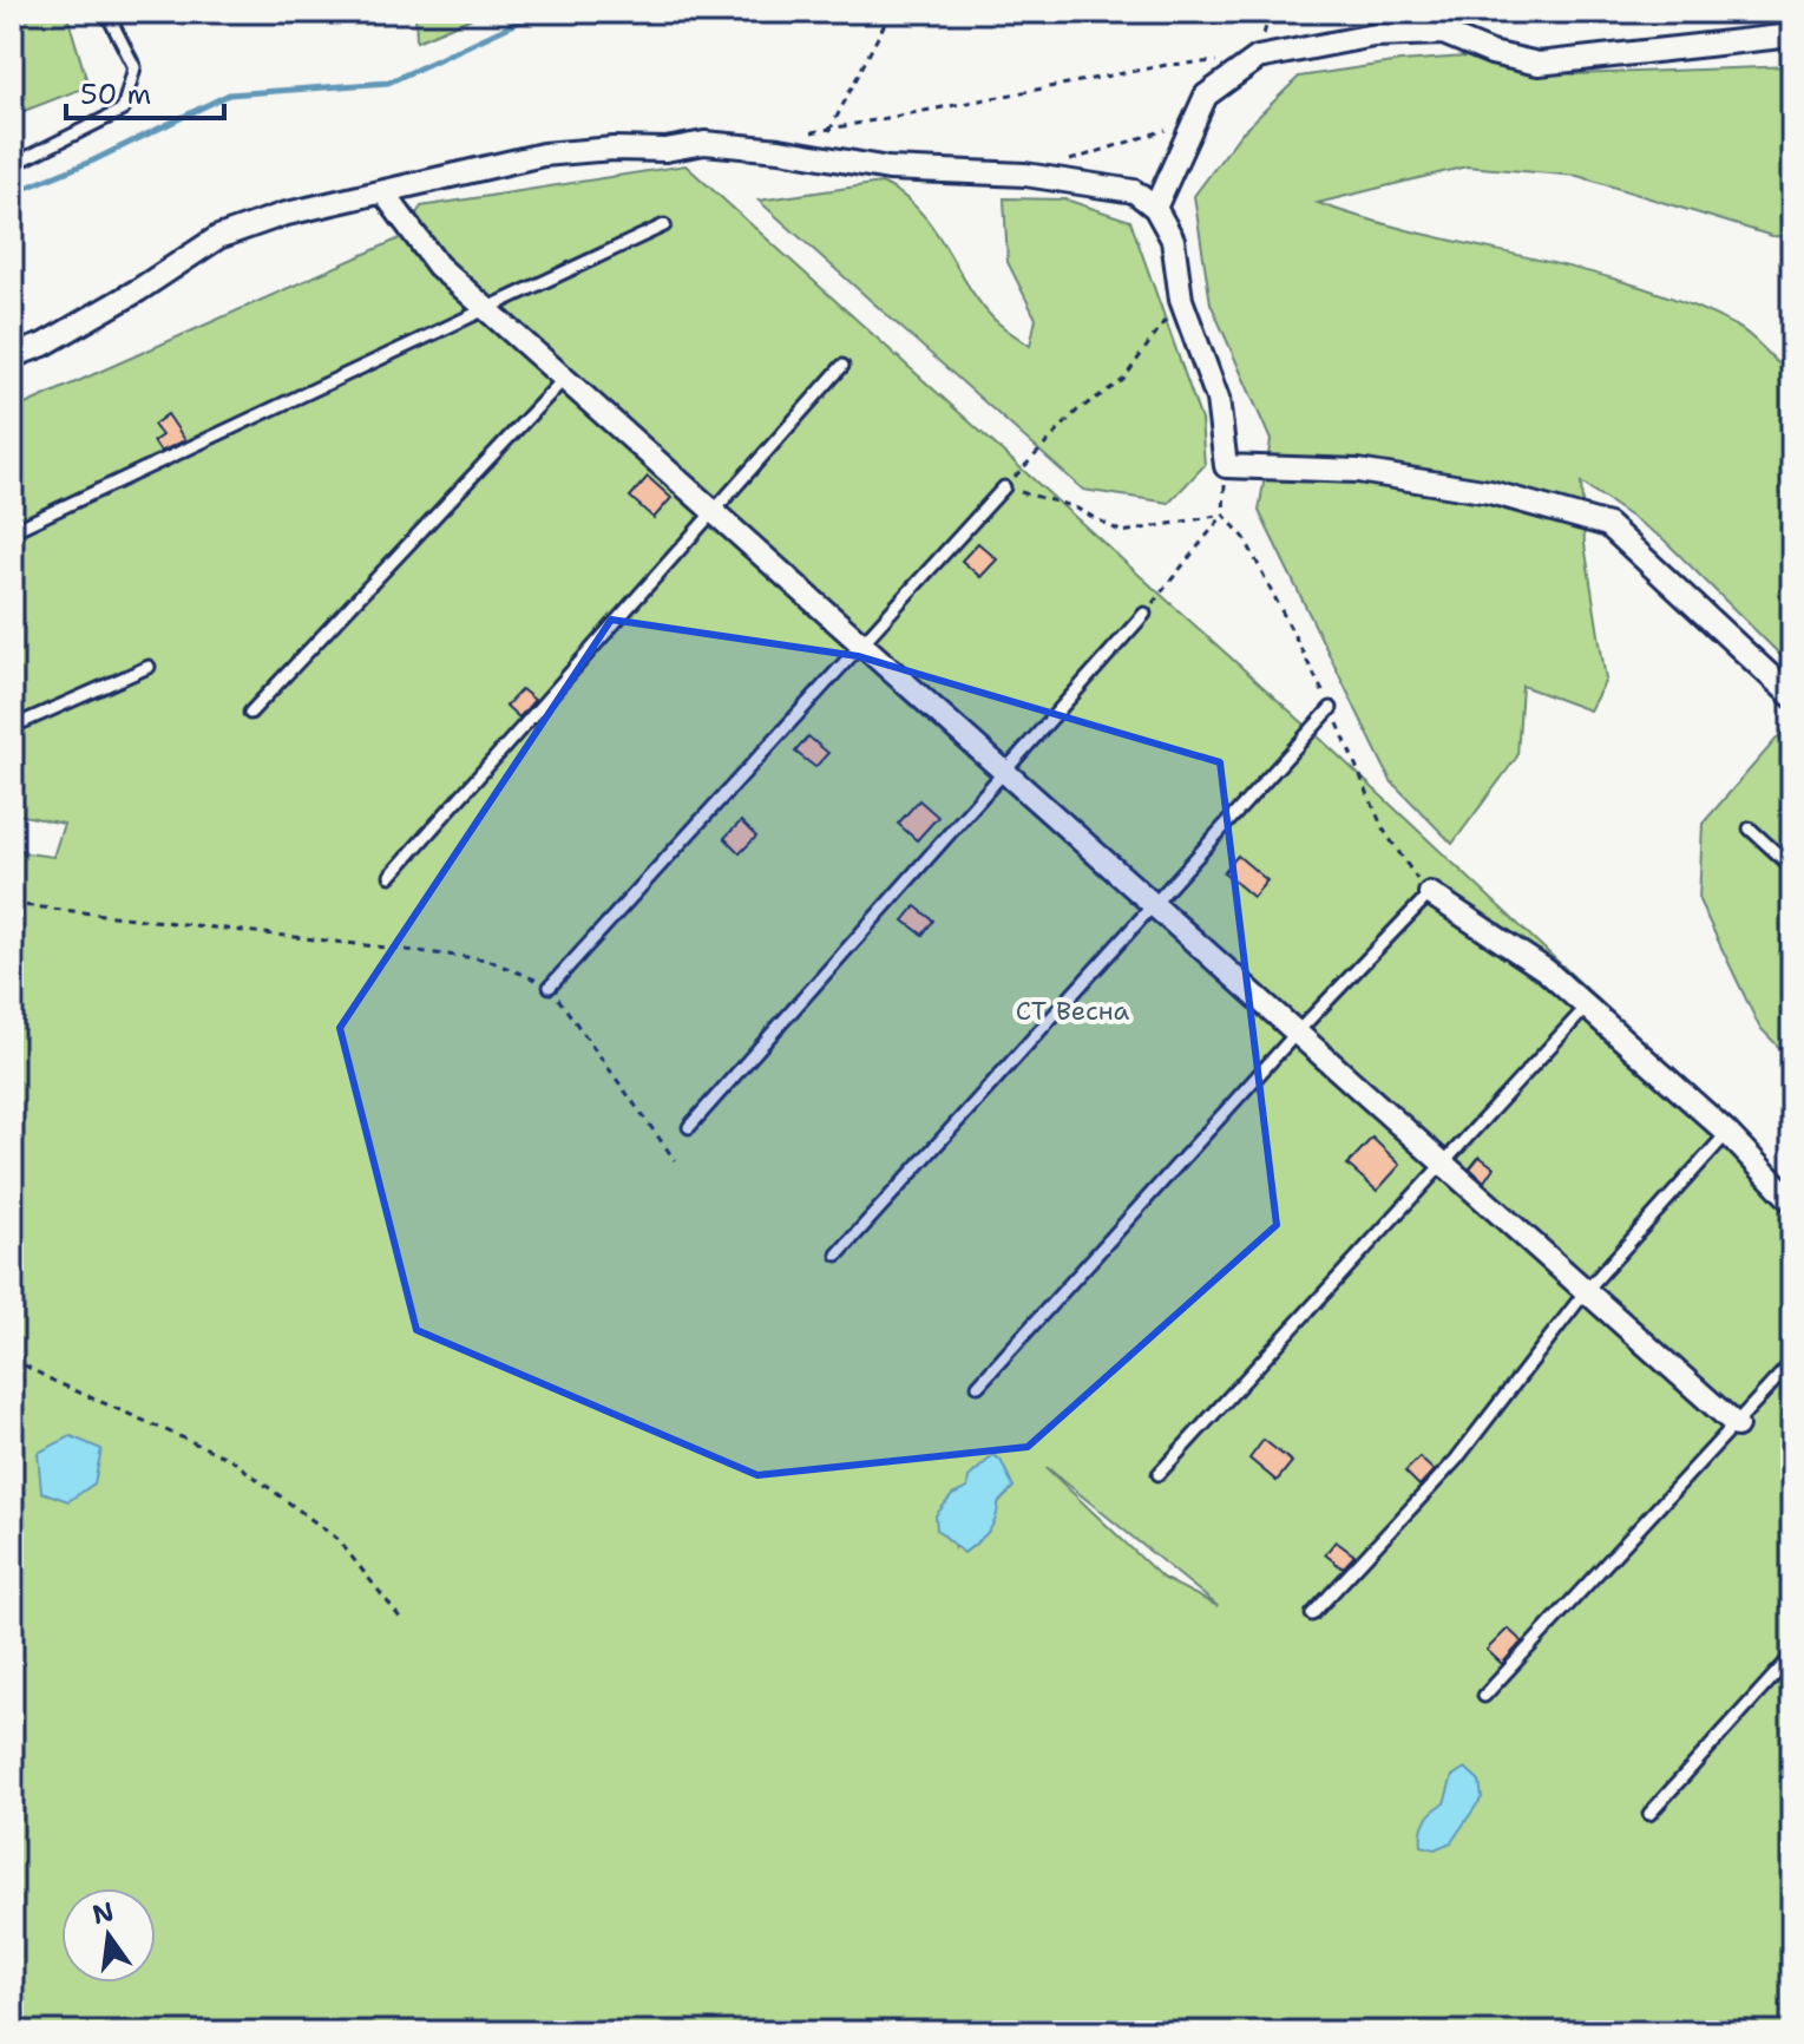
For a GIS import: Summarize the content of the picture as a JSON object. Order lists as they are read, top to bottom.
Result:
{
  "parks": ["СТ Весна"],
  "scale_bar": "50 m",
  "north": "top"
}
